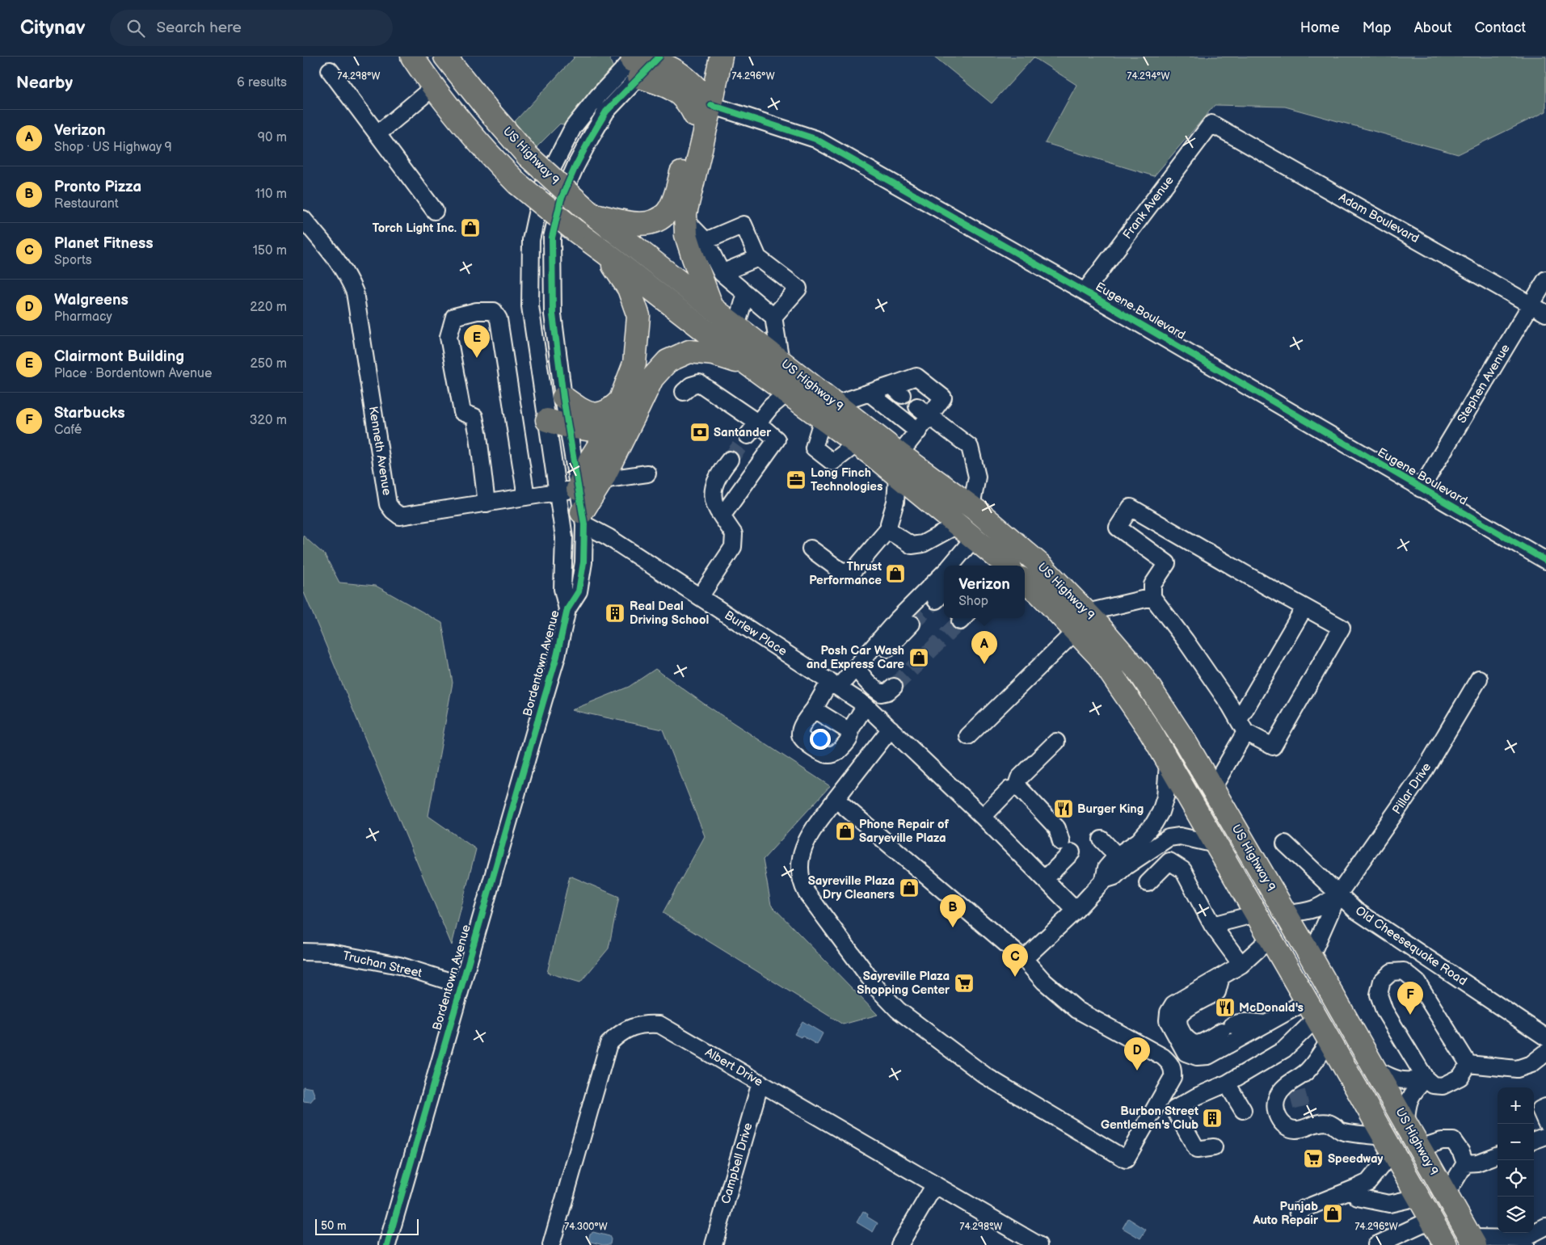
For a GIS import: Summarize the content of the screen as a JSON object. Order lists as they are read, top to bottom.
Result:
{
  "streets": {
    "highway": ["US Highway 9"],
    "street": [
      "Frank Avenue",
      "Adam Boulevard",
      "Eugene Boulevard",
      "Stephen Avenue",
      "Kenneth Avenue",
      "Burlew Place",
      "Bordentown Avenue",
      "Pillar Drive",
      "Old Cheesequake Road",
      "Truchan Street",
      "Albert Drive",
      "Campbell Drive"
    ]
  },
  "crossings": [
    ["US Highway 9", "Pillar Drive"],
    ["Frank Avenue", "Adam Boulevard"],
    ["Frank Avenue", "Eugene Boulevard"],
    ["Adam Boulevard", "Stephen Avenue"],
    ["Eugene Boulevard", "Stephen Avenue"],
    ["Kenneth Avenue", "Bordentown Avenue"],
    ["Burlew Place", "Bordentown Avenue"],
    ["Bordentown Avenue", "Truchan Street"],
    ["Pillar Drive", "Old Cheesequake Road"],
    ["Albert Drive", "Campbell Drive"]
  ],
  "places": {
    "shop": [
      "Torch Light Inc.",
      "Thrust Performance",
      "Posh Car Wash and Express Care",
      "Phone Repair of Saryeville Plaza",
      "Sayreville Plaza Dry Cleaners",
      "Punjab Auto Repair"
    ],
    "bank": ["Santander"],
    "office": ["Long Finch Technologies"],
    "building": ["Real Deal Driving School", "Burbon Street Gentlemen's Club"],
    "restaurant": ["Burger King", "McDonald's"],
    "supermarket": ["Sayreville Plaza Shopping Center", "Speedway"]
  },
  "scale_bar": "50 m",
  "page": {
    "header": "Citynav",
    "search": "Search here",
    "nav": [
      "Home",
      "Map",
      "About",
      "Contact"
    ],
    "heading": ["Nearby", "6 results"],
    "list": [
      {
        "mark": "A",
        "name": "Verizon",
        "note": "Shop · US Highway 9",
        "value": "90 m"
      },
      {
        "mark": "B",
        "name": "Pronto Pizza",
        "note": "Restaurant",
        "value": "110 m"
      },
      {
        "mark": "C",
        "name": "Planet Fitness",
        "note": "Sports",
        "value": "150 m"
      },
      {
        "mark": "D",
        "name": "Walgreens",
        "note": "Pharmacy",
        "value": "220 m"
      },
      {
        "mark": "E",
        "name": "Clairmont Building",
        "note": "Place · Bordentown Avenue",
        "value": "250 m"
      },
      {
        "mark": "F",
        "name": "Starbucks",
        "note": "Café",
        "value": "320 m"
      }
    ],
    "pins": [
      "E",
      "A",
      "B",
      "C",
      "F",
      "D"
    ],
    "popup": ["Verizon", "Shop"],
    "map_buttons": ["+", "−"],
    "scale": "50 m"
  },
  "coordinates": [
    "74.298°W",
    "74.296°W",
    "74.294°W",
    "74.300°W"
  ]
}
